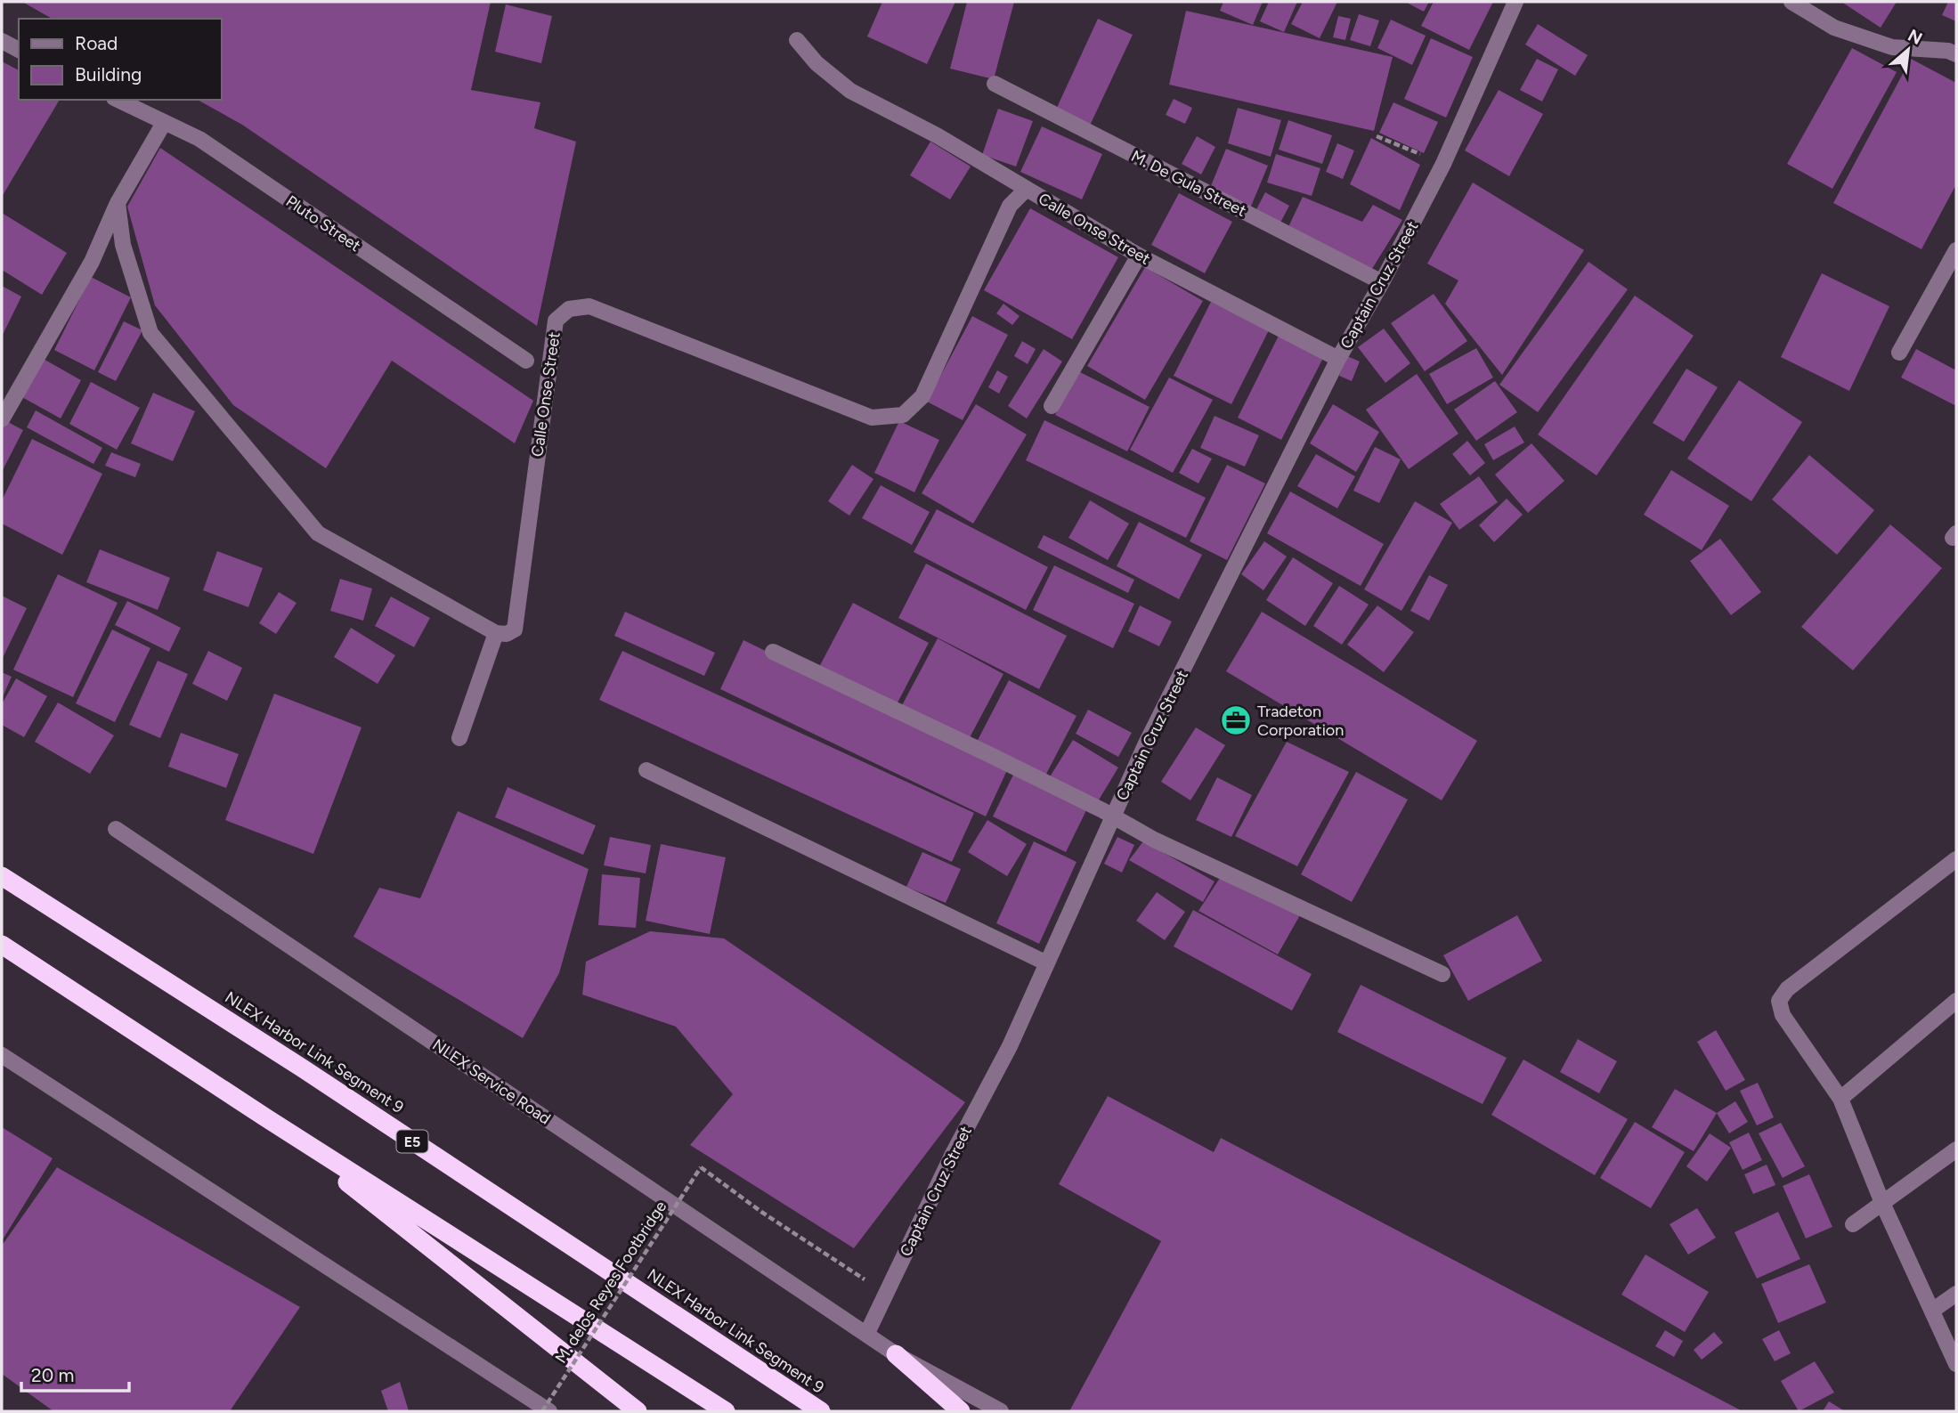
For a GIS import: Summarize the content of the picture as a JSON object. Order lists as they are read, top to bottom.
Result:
{
  "streets": {
    "highway": ["NLEX Harbor Link Segment 9", "E5"],
    "street": [
      "M. De Gula Street",
      "Pluto Street",
      "Calle Onse Street",
      "Captain Cruz Street",
      "NLEX Service Road"
    ],
    "path": ["M. delos Reyes Footbridge"]
  },
  "crossings": [
    ["M. De Gula Street", "Captain Cruz Street"],
    ["Calle Onse Street", "Captain Cruz Street"],
    ["Captain Cruz Street", "NLEX Service Road"],
    ["Captain Cruz Street", "M. delos Reyes Footbridge"]
  ],
  "places": {
    "office": ["Tradeton Corporation"]
  },
  "legend": ["Road", "Building"],
  "scale_bar": "20 m",
  "north": "top right"
}
